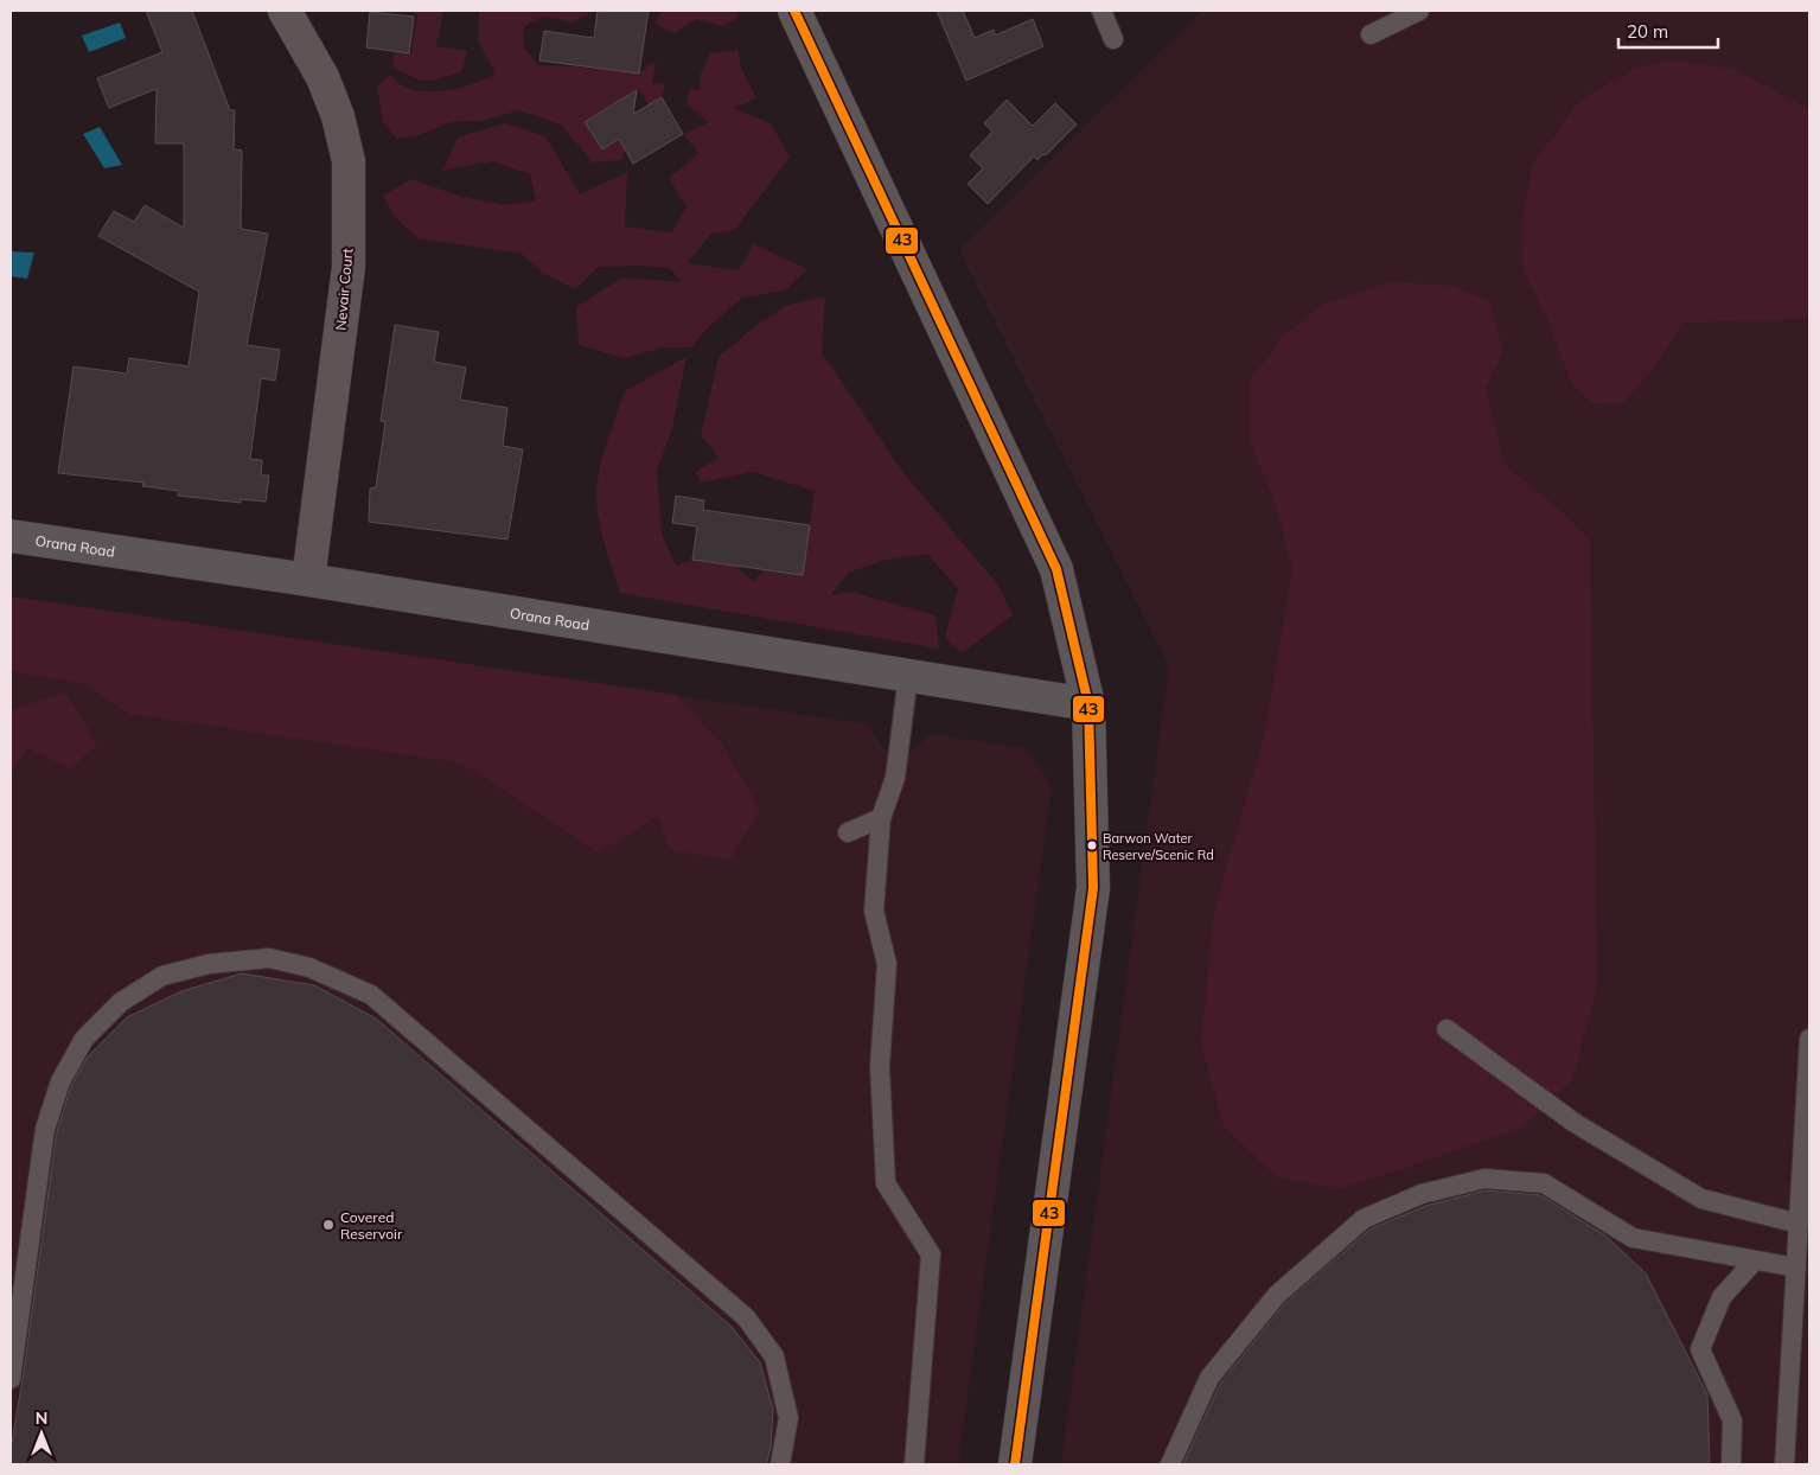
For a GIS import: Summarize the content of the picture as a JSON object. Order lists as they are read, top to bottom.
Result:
{
  "streets": {
    "main road": ["Orana Road"],
    "street": ["Nevair Court"]
  },
  "crossings": [
    ["Nevair Court", "Orana Road"]
  ],
  "places": ["Barwon Water Reserve/Scenic Rd", "Covered Reservoir"],
  "lines": ["transit line 43"],
  "scale_bar": "20 m",
  "north": "top"
}
